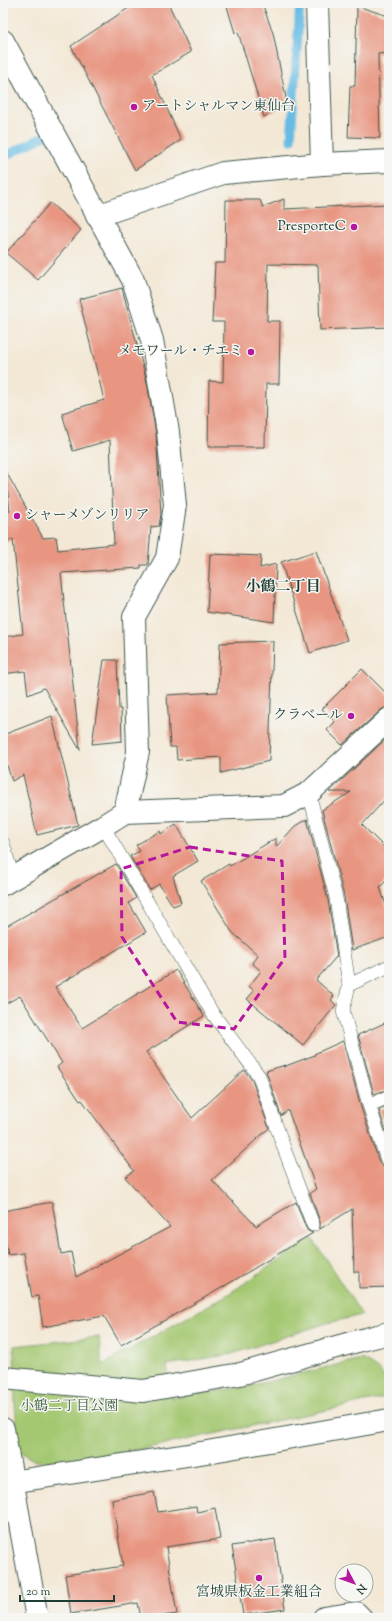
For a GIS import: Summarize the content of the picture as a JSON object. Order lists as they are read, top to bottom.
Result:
{
  "districts": ["小鶴二丁目"],
  "parks": ["小鶴二丁目公園"],
  "places": [
    "アートシャルマン東仙台",
    "PresporteC",
    "メモワール・チエミ",
    "シャーメゾンリリア",
    "クラベール",
    "宮城県板金工業組合"
  ],
  "scale_bar": "20 m",
  "north": "bottom right"
}
